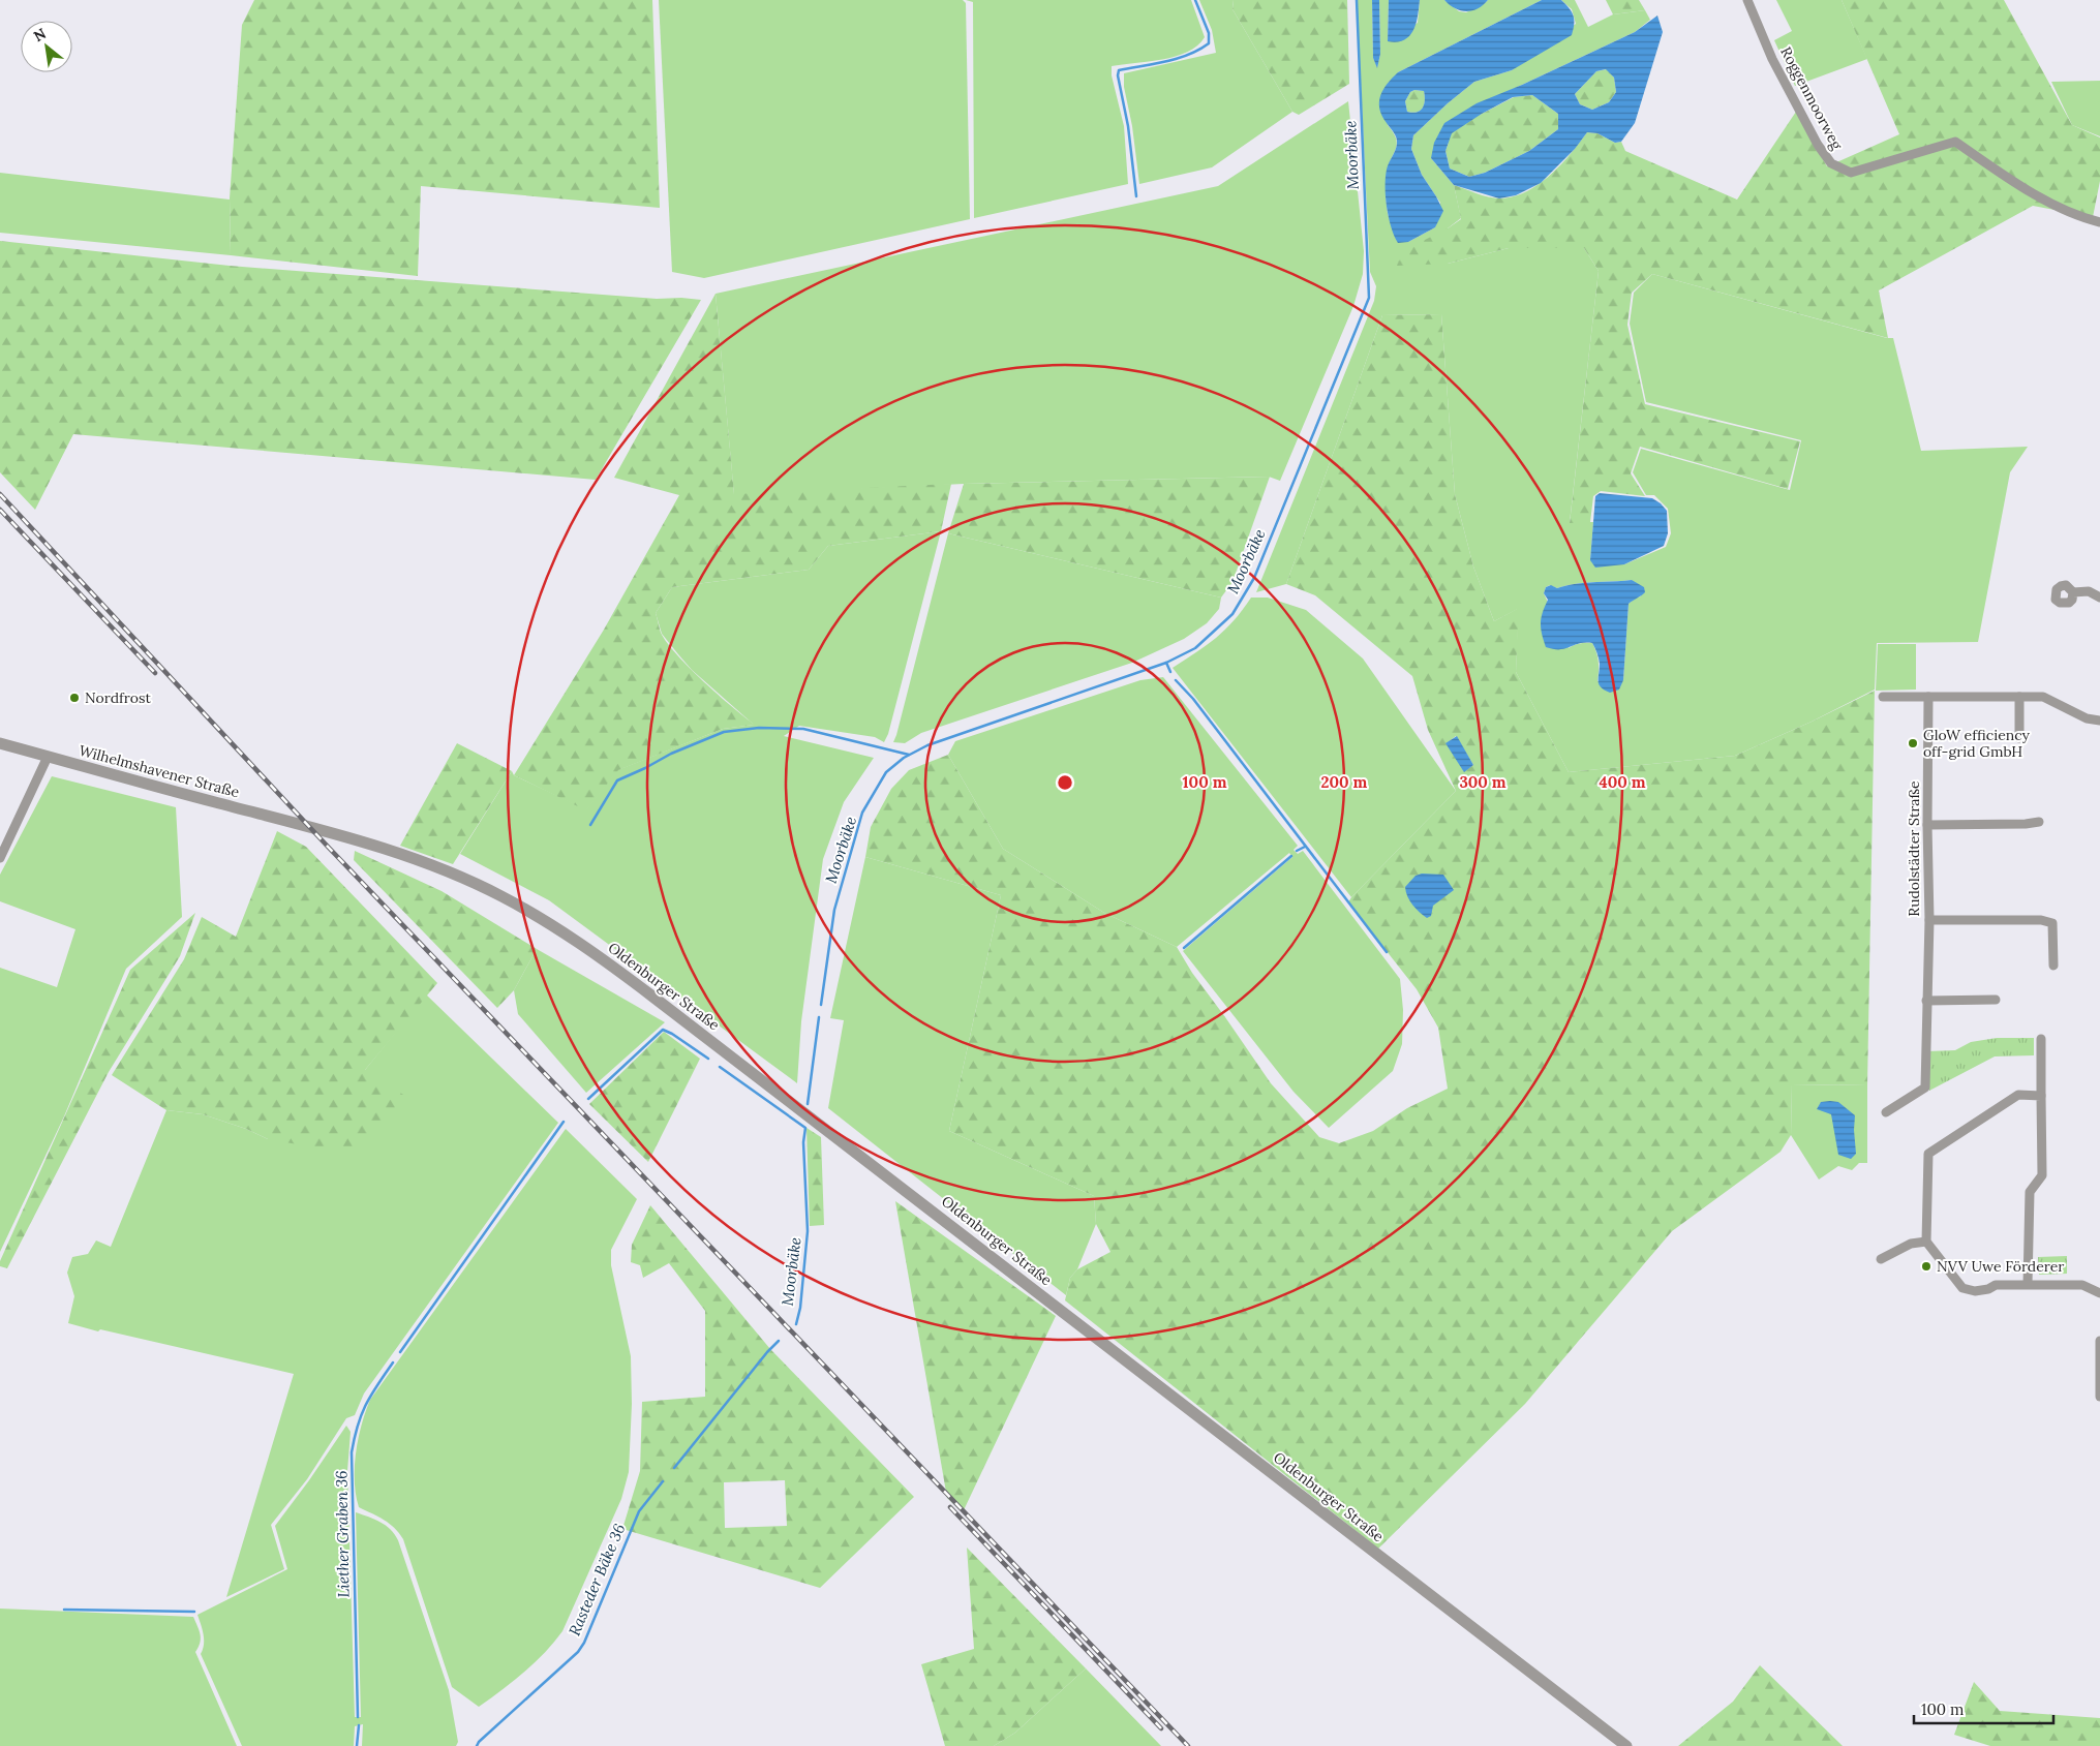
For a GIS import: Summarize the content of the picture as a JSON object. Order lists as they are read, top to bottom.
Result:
{
  "streets": {
    "street": [
      "Roggenmoorweg",
      "Wilhelmshavener Straße",
      "Rudolstädter Straße",
      "Oldenburger Straße"
    ]
  },
  "crossings": [
    ["Wilhelmshavener Straße", "Oldenburger Straße"]
  ],
  "water": ["Moorbäke", "Liether Graben 36", "Rasteder Bäke 36"],
  "places": ["Nordfrost", "GloW efficiency off-grid GmbH", "NVV Uwe Förderer"],
  "scale_bar": "100 m",
  "north": "top left",
  "rings": [
    "100 m",
    "200 m",
    "300 m",
    "400 m"
  ]
}
